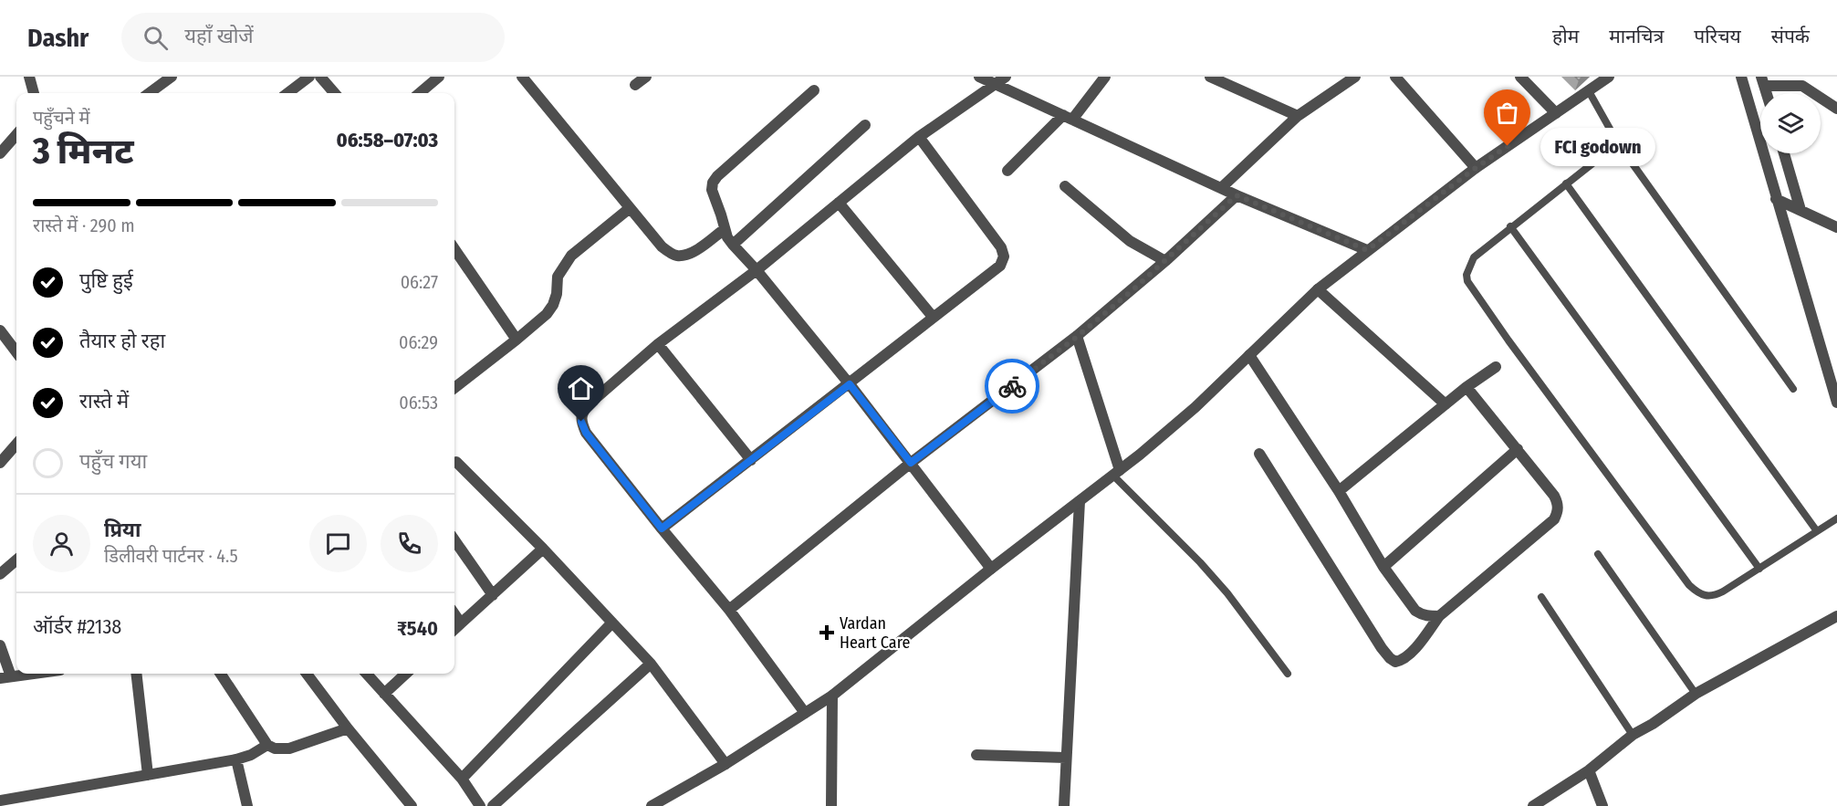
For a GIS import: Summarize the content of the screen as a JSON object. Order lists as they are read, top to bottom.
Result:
{
  "places": {
    "other": ["FCI godown"],
    "health": ["Vardan Heart Care"]
  },
  "page": {
    "header": "Dashr",
    "search": "यहाँ खोजें",
    "nav": [
      "होम",
      "मानचित्र",
      "परिचय",
      "संपर्क"
    ],
    "heading": ["3 मिनट", "पहुँचने में", "06:58–07:03"],
    "panel": [
      "प्रिया",
      "डिलीवरी पार्टनर · 4.5",
      "ऑर्डर #2138",
      "₹540"
    ],
    "bubble": "FCI godown",
    "bar": "रास्ते में · 290 m",
    "list": [
      ["पुष्टि हुई", "06:27"],
      ["तैयार हो रहा", "06:29"],
      ["रास्ते में", "06:53"],
      "पहुँच गया"
    ]
  }
}
